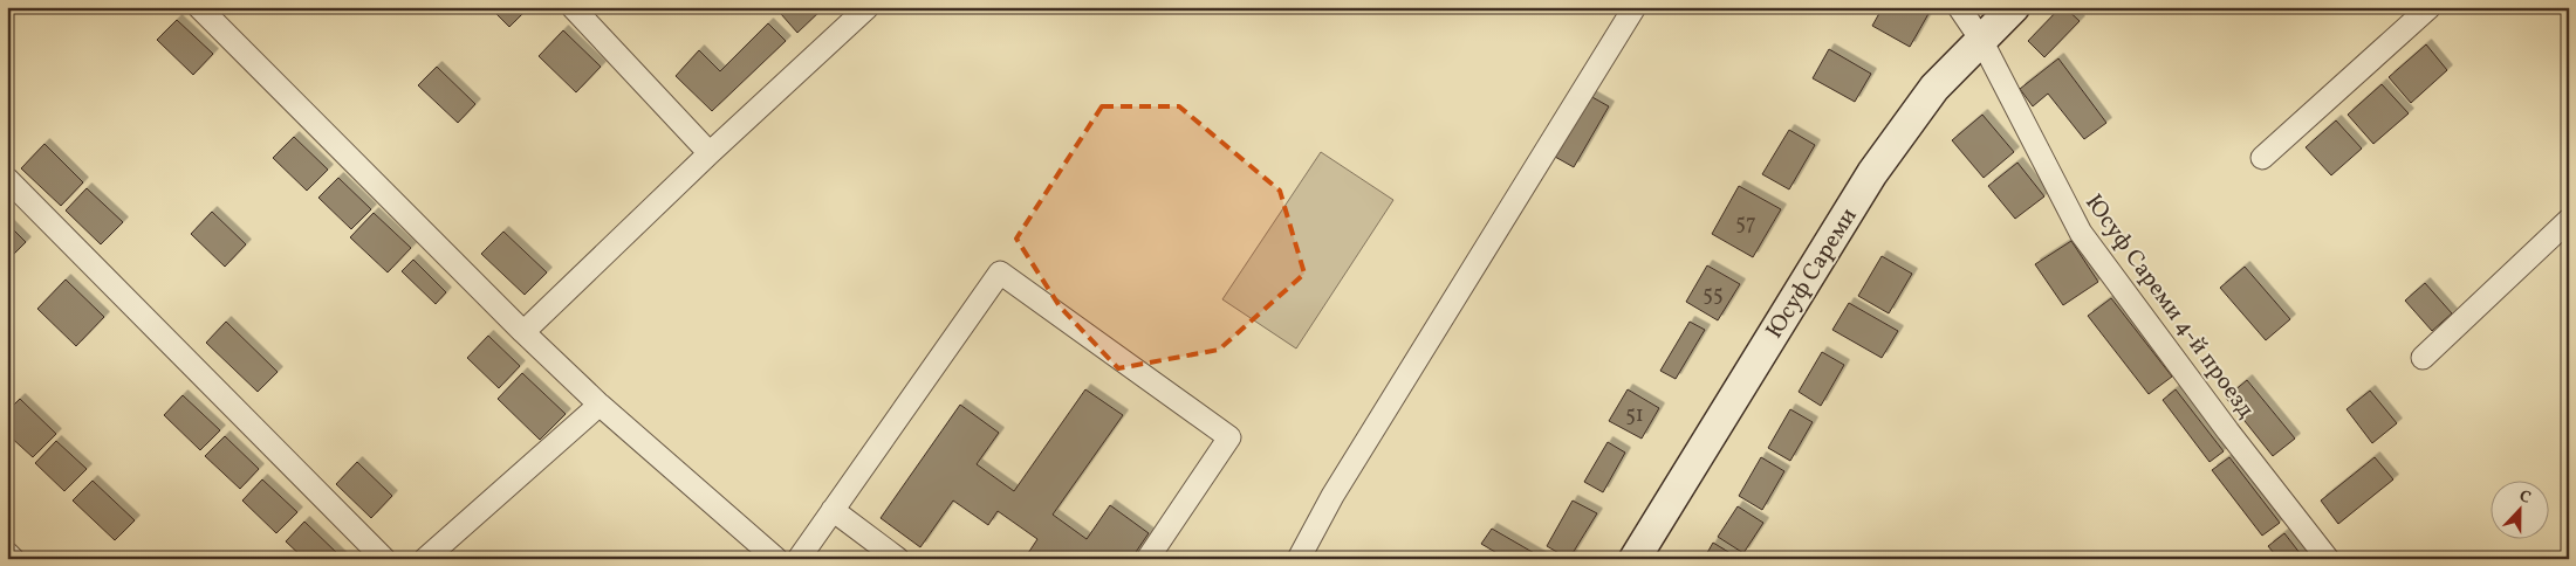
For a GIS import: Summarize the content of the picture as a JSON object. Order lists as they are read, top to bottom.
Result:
{
  "streets": {
    "main road": ["Юсуф Сареми"],
    "street": ["Юсуф Сареми 4-й проезд"]
  },
  "crossings": [
    ["Юсуф Сареми", "Юсуф Сареми 4-й проезд"]
  ],
  "house_numbers": ["57", "55", "51"],
  "north": "top"
}
